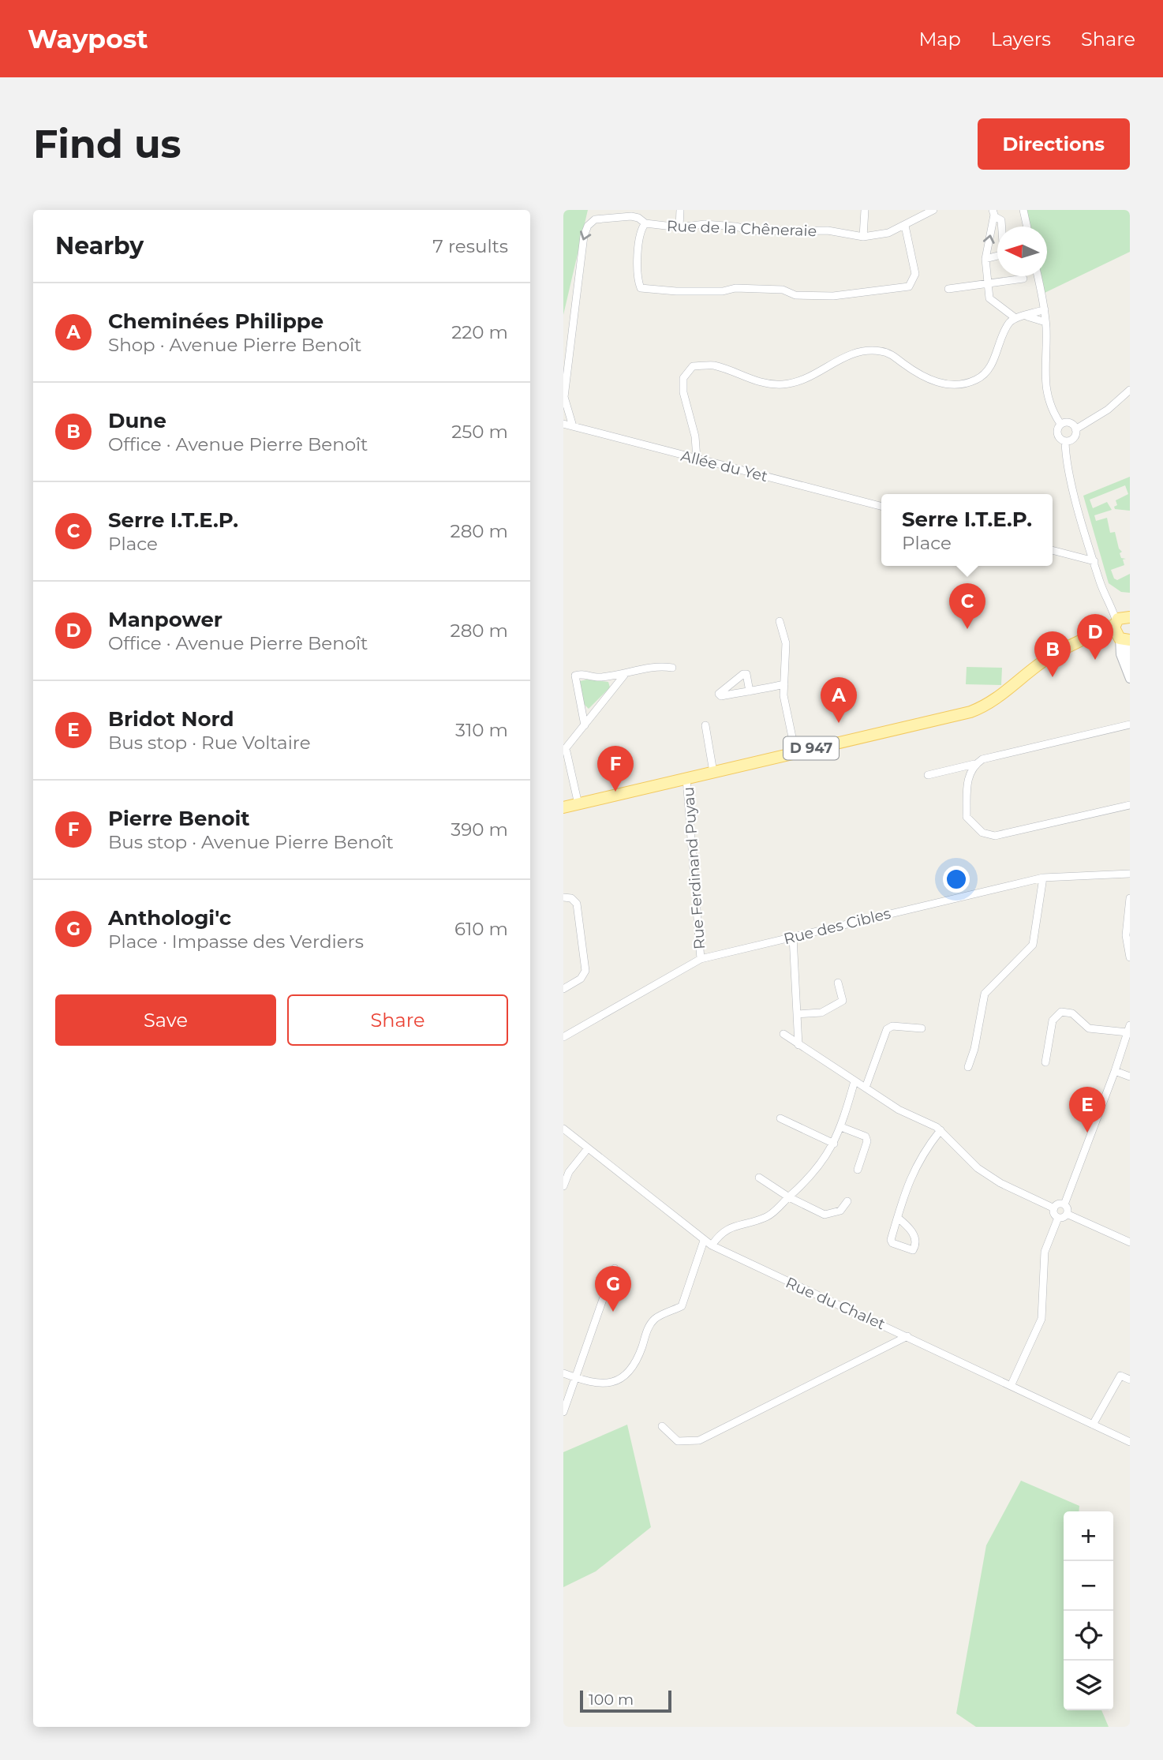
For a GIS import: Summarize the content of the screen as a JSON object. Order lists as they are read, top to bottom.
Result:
{
  "streets": {
    "main road": ["D 947"],
    "street": [
      "Rue de la Chêneraie",
      "Allée du Yet",
      "Rue Ferdinand Puyau",
      "Rue des Cibles",
      "Rue du Chalet"
    ]
  },
  "crossings": [
    ["Rue de la Chêneraie", "Allée du Yet"],
    ["D 947", "Rue Ferdinand Puyau"],
    ["Rue Ferdinand Puyau", "Rue des Cibles"]
  ],
  "scale_bar": "100 m",
  "north": "left",
  "page": {
    "header": "Waypost",
    "nav": ["Map", "Layers", "Share"],
    "buttons": [
      "Directions",
      ["Save", "Share"]
    ],
    "title": "Find us",
    "heading": ["Nearby", "7 results"],
    "list": [
      {
        "mark": "A",
        "name": "Cheminées Philippe",
        "note": "Shop · Avenue Pierre Benoît",
        "value": "220 m"
      },
      {
        "mark": "B",
        "name": "Dune",
        "note": "Office · Avenue Pierre Benoît",
        "value": "250 m"
      },
      {
        "mark": "C",
        "name": "Serre I.T.E.P.",
        "note": "Place",
        "value": "280 m"
      },
      {
        "mark": "D",
        "name": "Manpower",
        "note": "Office · Avenue Pierre Benoît",
        "value": "280 m"
      },
      {
        "mark": "E",
        "name": "Bridot Nord",
        "note": "Bus stop · Rue Voltaire",
        "value": "310 m"
      },
      {
        "mark": "F",
        "name": "Pierre Benoit",
        "note": "Bus stop · Avenue Pierre Benoît",
        "value": "390 m"
      },
      {
        "mark": "G",
        "name": "Anthologi'c",
        "note": "Place · Impasse des Verdiers",
        "value": "610 m"
      }
    ],
    "popup": ["Serre I.T.E.P.", "Place"],
    "pins": [
      "C",
      "D",
      "B",
      "A",
      "F",
      "E",
      "G"
    ],
    "map_buttons": ["+", "−"],
    "scale": "100 m"
  }
}
